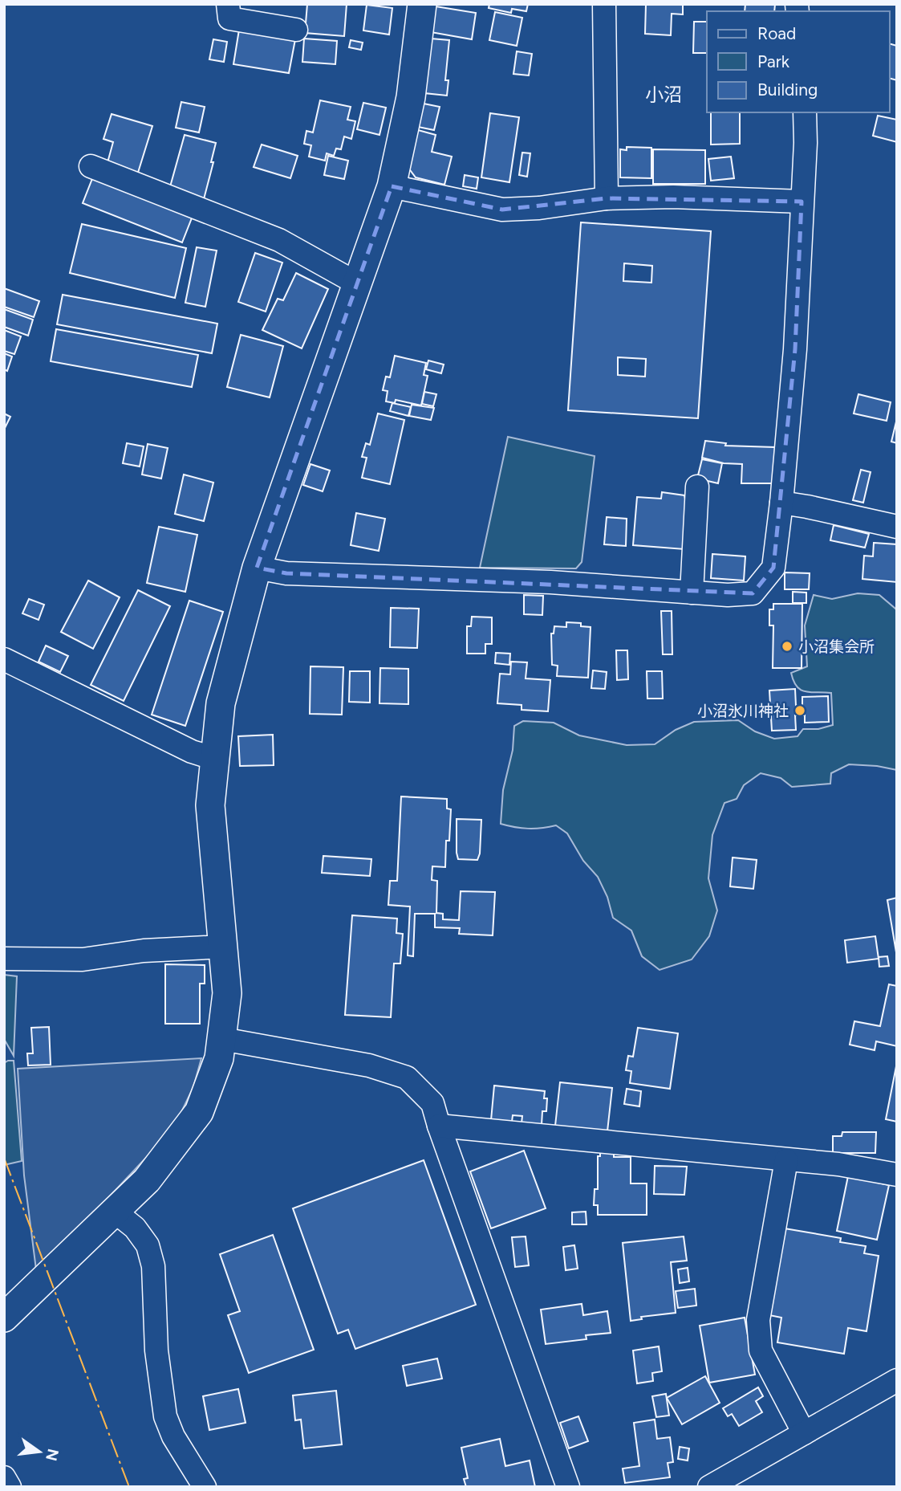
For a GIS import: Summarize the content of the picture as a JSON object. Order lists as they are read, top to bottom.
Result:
{
  "districts": ["小沼"],
  "places": ["小沼集会所", "小沼氷川神社"],
  "legend": ["Road", "Park", "Building"],
  "north": "right"
}
